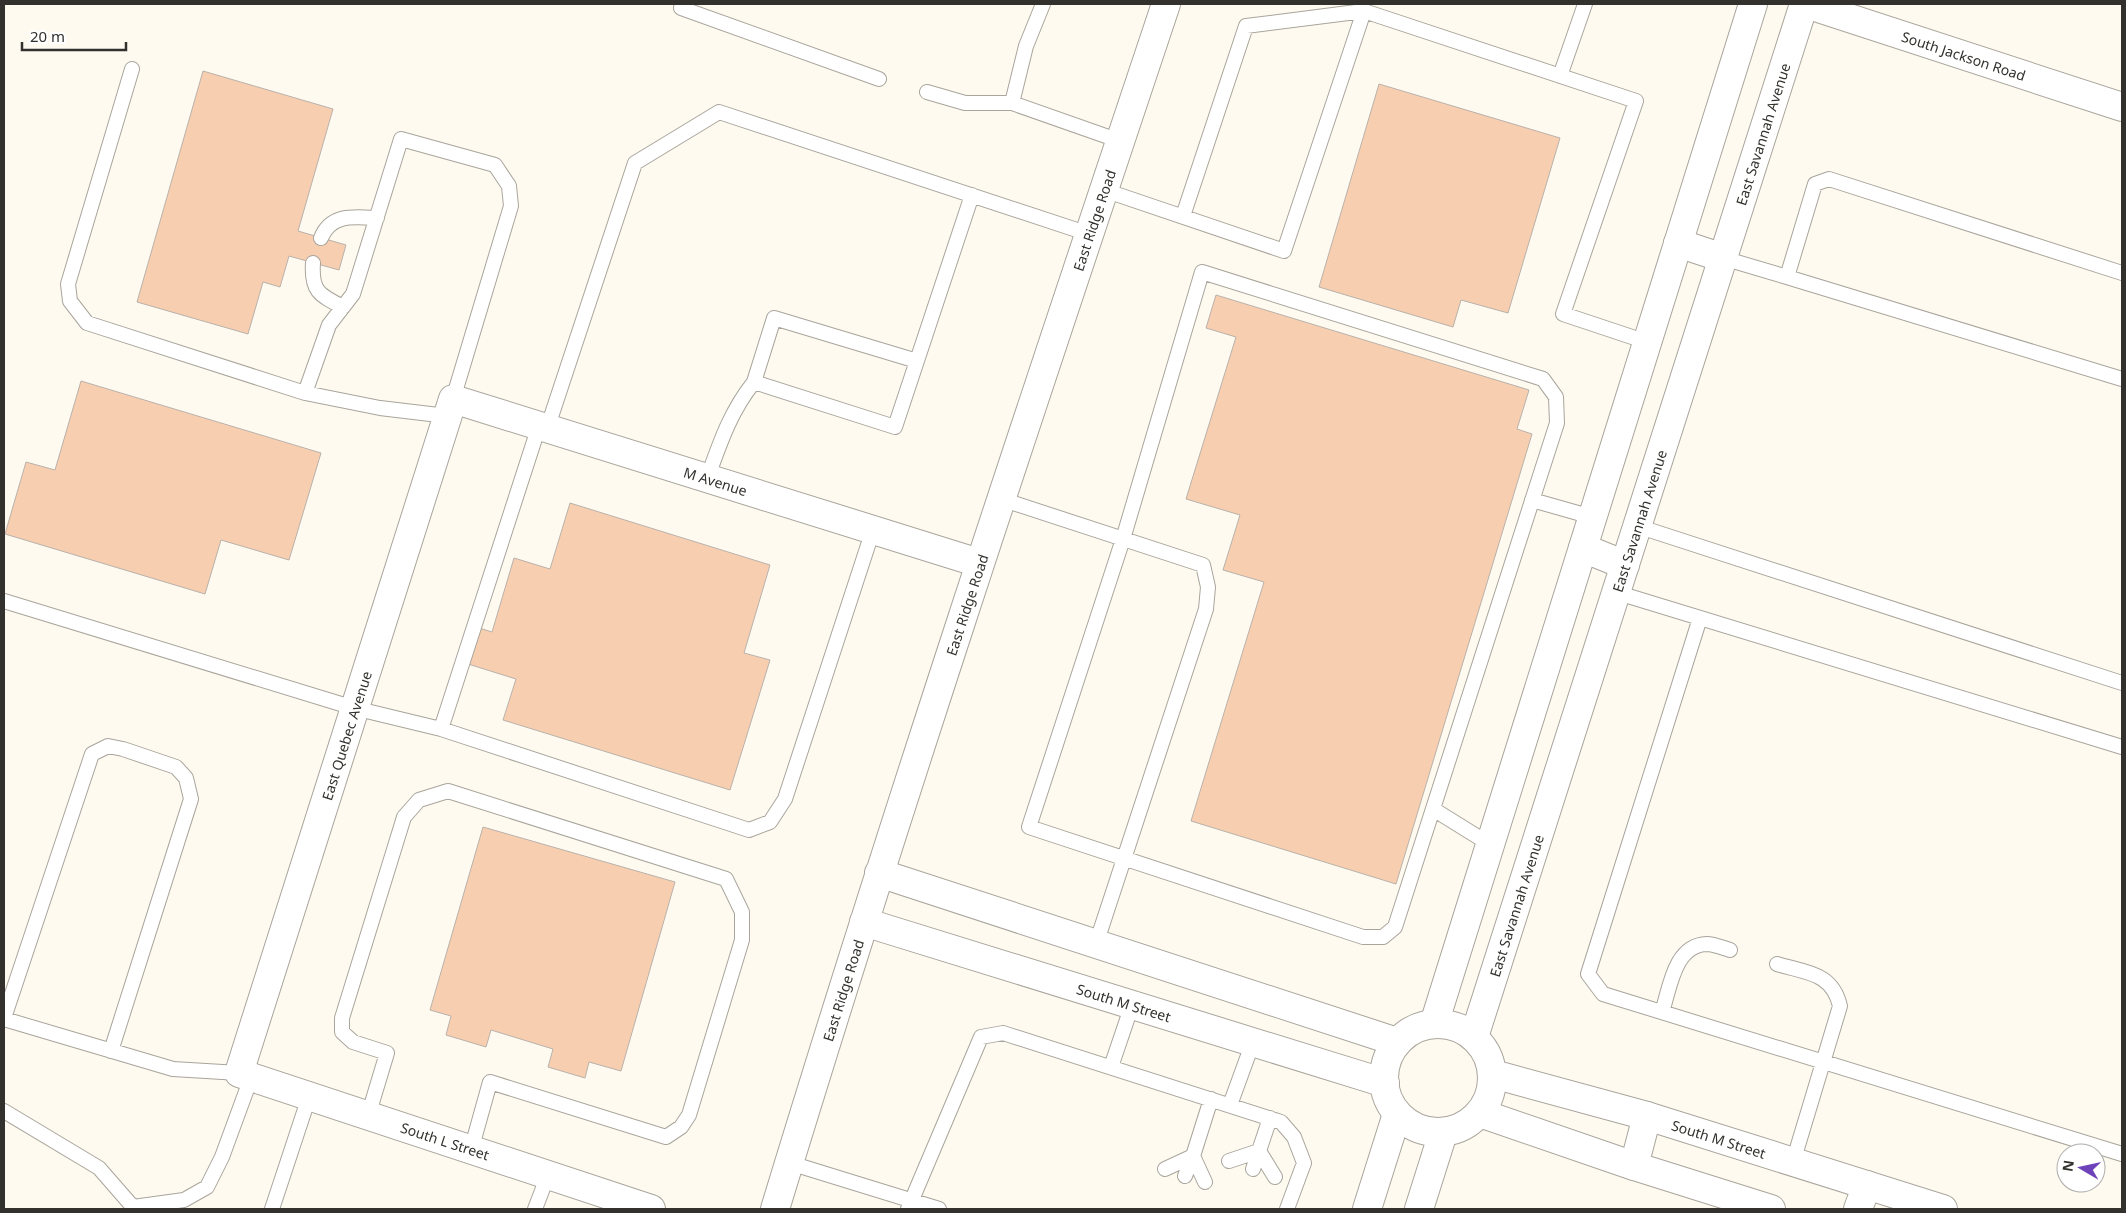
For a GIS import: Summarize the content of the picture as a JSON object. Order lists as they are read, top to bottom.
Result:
{
  "streets": {
    "street": [
      "South Jackson Road",
      "East Savannah Avenue",
      "East Ridge Road",
      "M Avenue",
      "East Quebec Avenue",
      "South M Street",
      "South L Street"
    ]
  },
  "crossings": [
    ["South Jackson Road", "East Savannah Avenue"],
    ["East Savannah Avenue", "South M Street"],
    ["East Ridge Road", "M Avenue"],
    ["East Ridge Road", "South M Street"],
    ["M Avenue", "East Quebec Avenue"],
    ["East Quebec Avenue", "South L Street"]
  ],
  "scale_bar": "20 m",
  "north": "left"
}
